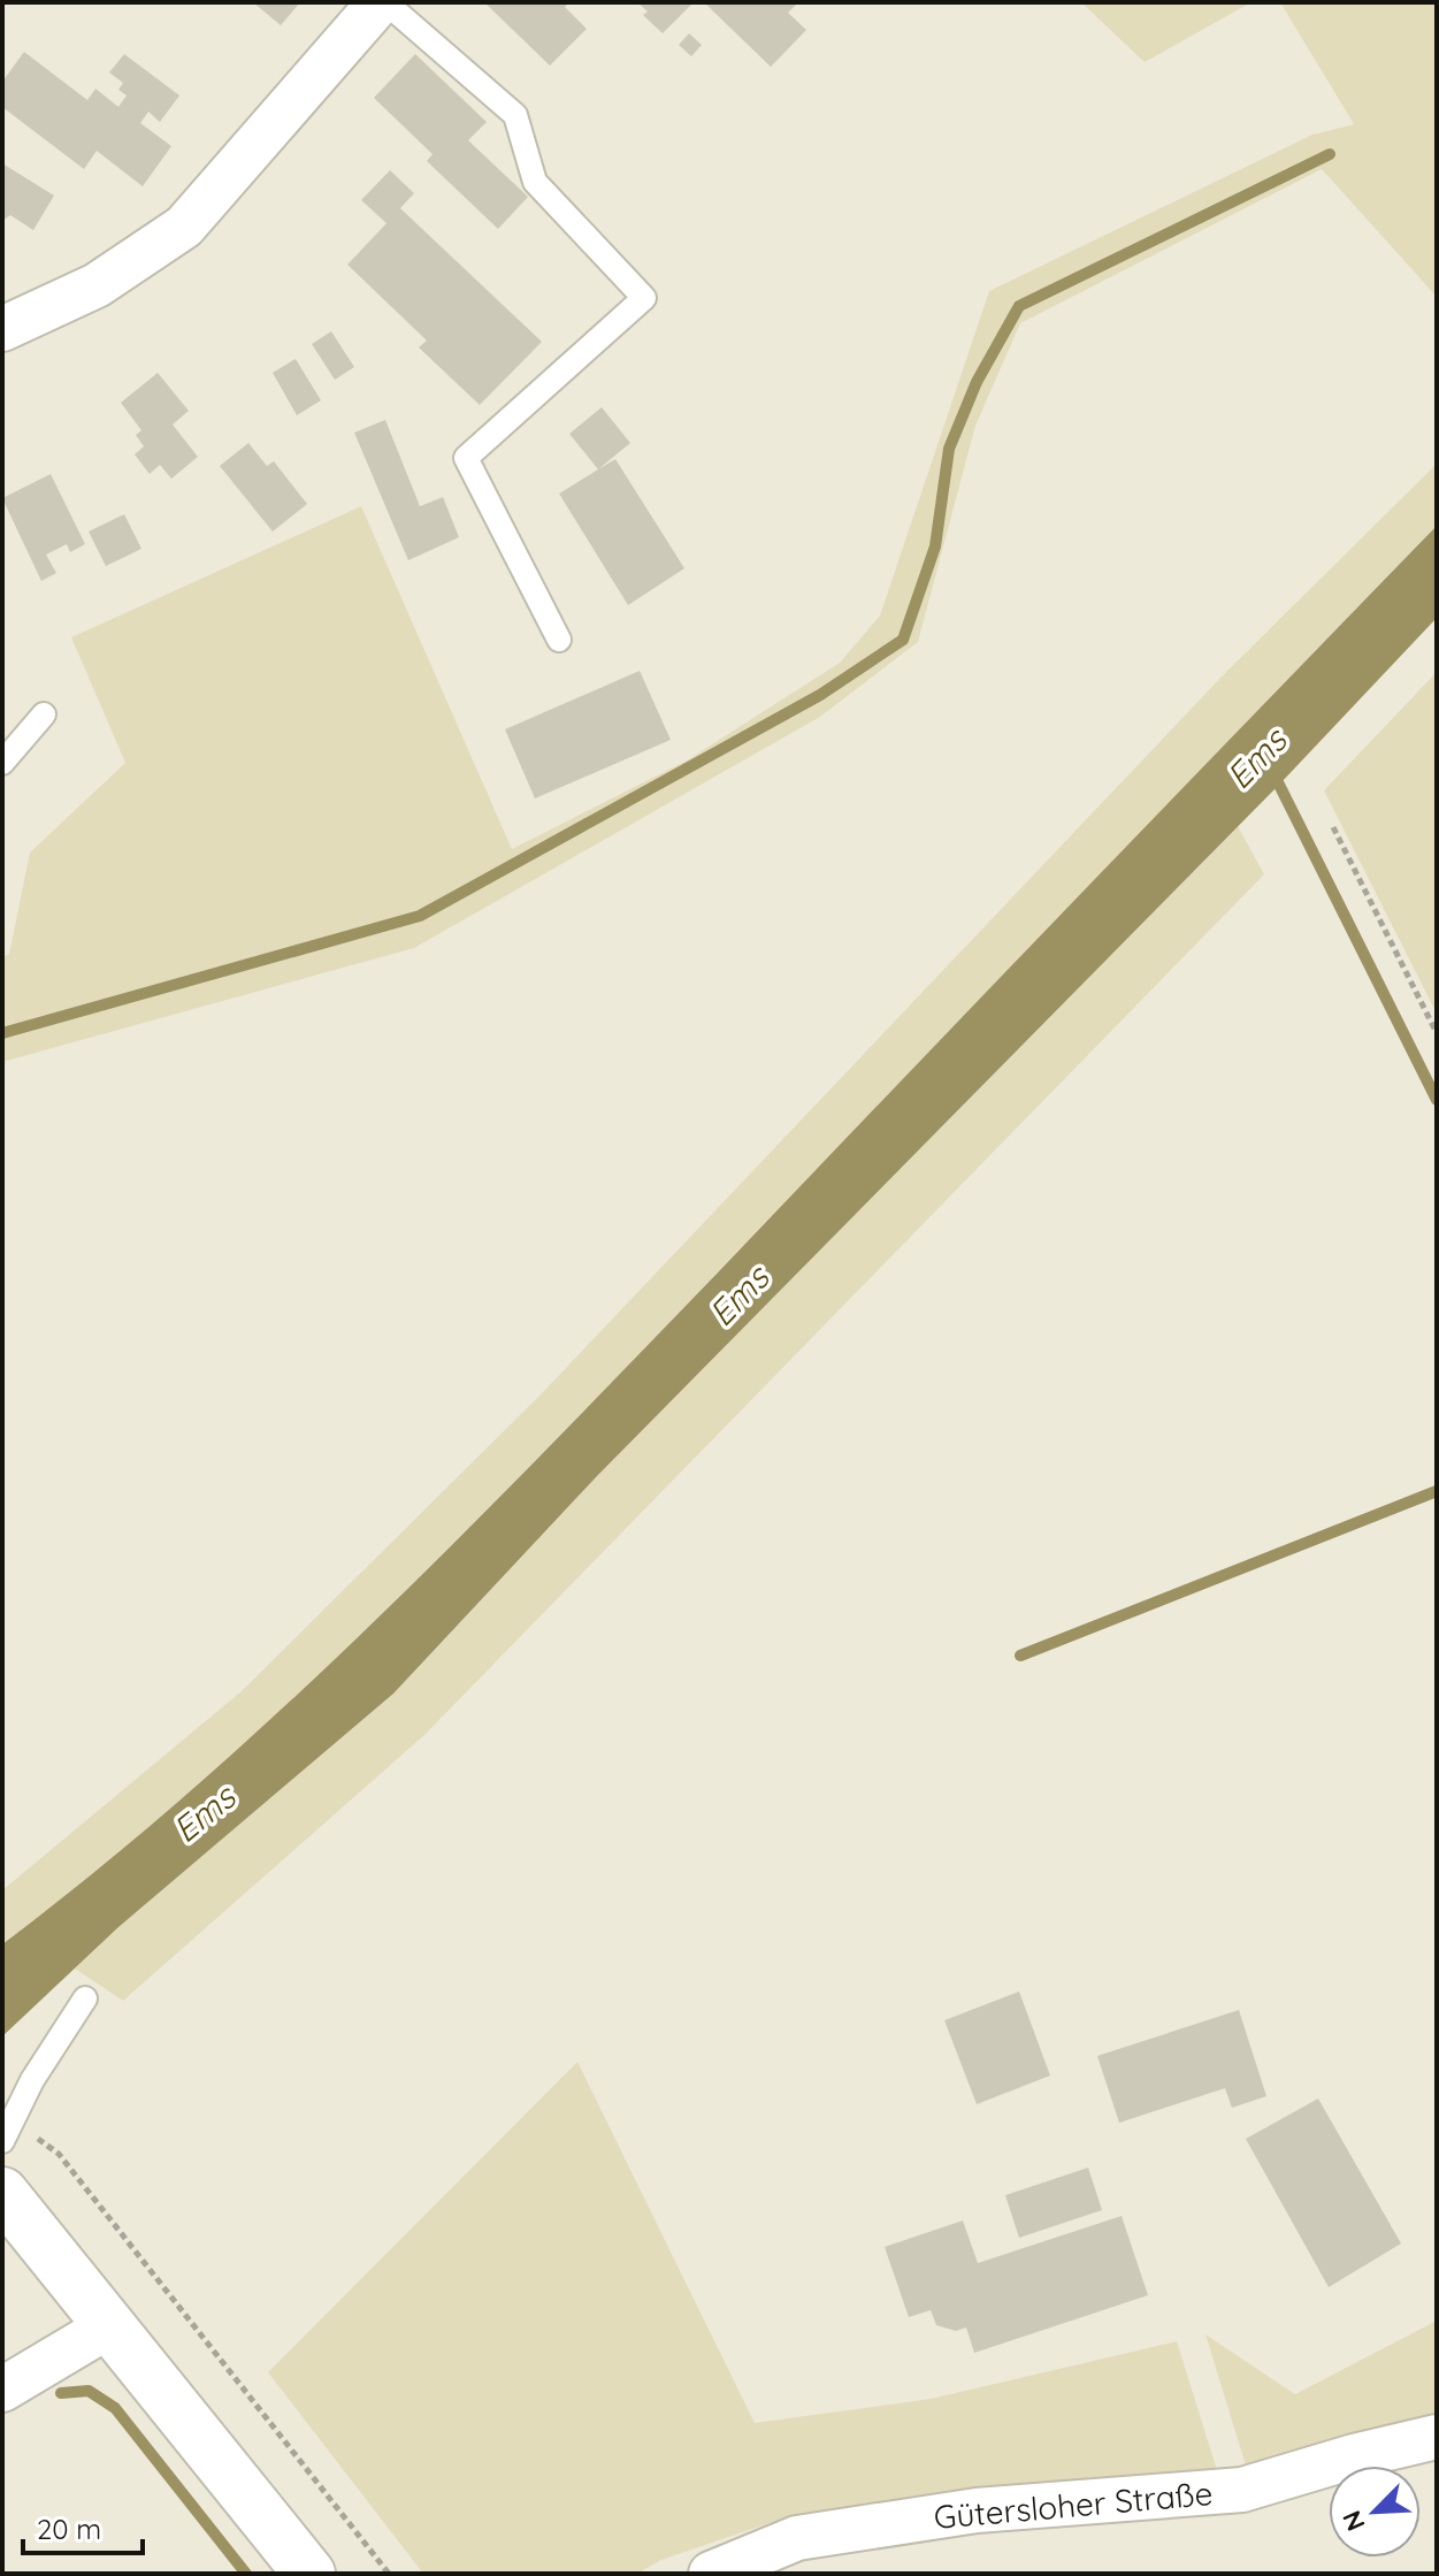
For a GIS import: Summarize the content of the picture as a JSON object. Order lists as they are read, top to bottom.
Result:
{
  "streets": {
    "street": ["Gütersloher Straße"]
  },
  "water": ["Ems"],
  "scale_bar": "20 m",
  "north": "bottom left"
}
